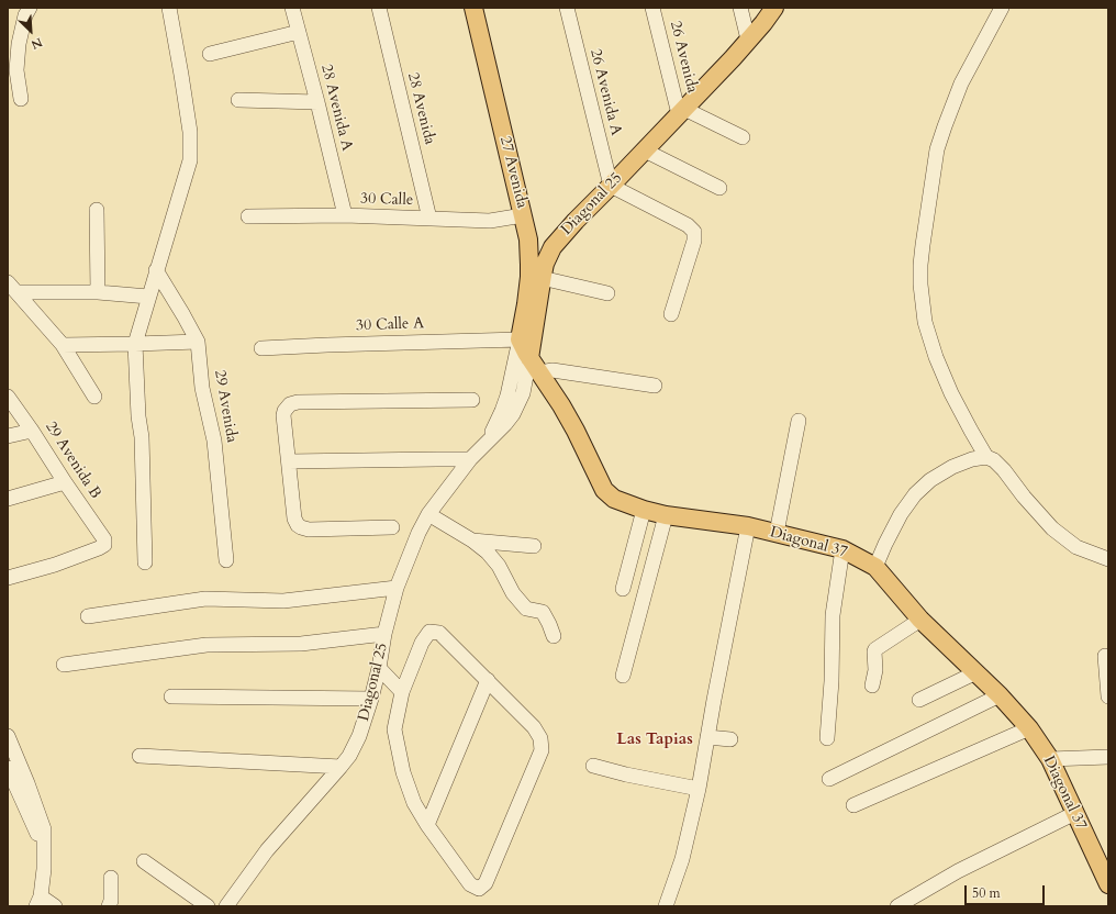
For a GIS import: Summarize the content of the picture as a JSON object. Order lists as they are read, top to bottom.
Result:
{
  "streets": {
    "main road": ["27 Avenida", "Diagonal 25", "Diagonal 37"],
    "street": [
      "26 Avenida",
      "26 Avenida A",
      "28 Avenida A",
      "28 Avenida",
      "30 Calle",
      "30 Calle A",
      "29 Avenida",
      "29 Avenida B"
    ]
  },
  "crossings": [
    ["26 Avenida", "Diagonal 25"],
    ["26 Avenida A", "Diagonal 25"],
    ["28 Avenida A", "30 Calle"],
    ["28 Avenida", "30 Calle"],
    ["27 Avenida", "30 Calle"],
    ["27 Avenida", "Diagonal 25"],
    ["27 Avenida", "30 Calle A"],
    ["27 Avenida", "Diagonal 37"],
    ["Diagonal 25", "30 Calle A"],
    ["Diagonal 25", "Diagonal 37"],
    ["30 Calle A", "Diagonal 37"]
  ],
  "districts": ["Las Tapias"],
  "scale_bar": "50 m",
  "north": "bottom right"
}
